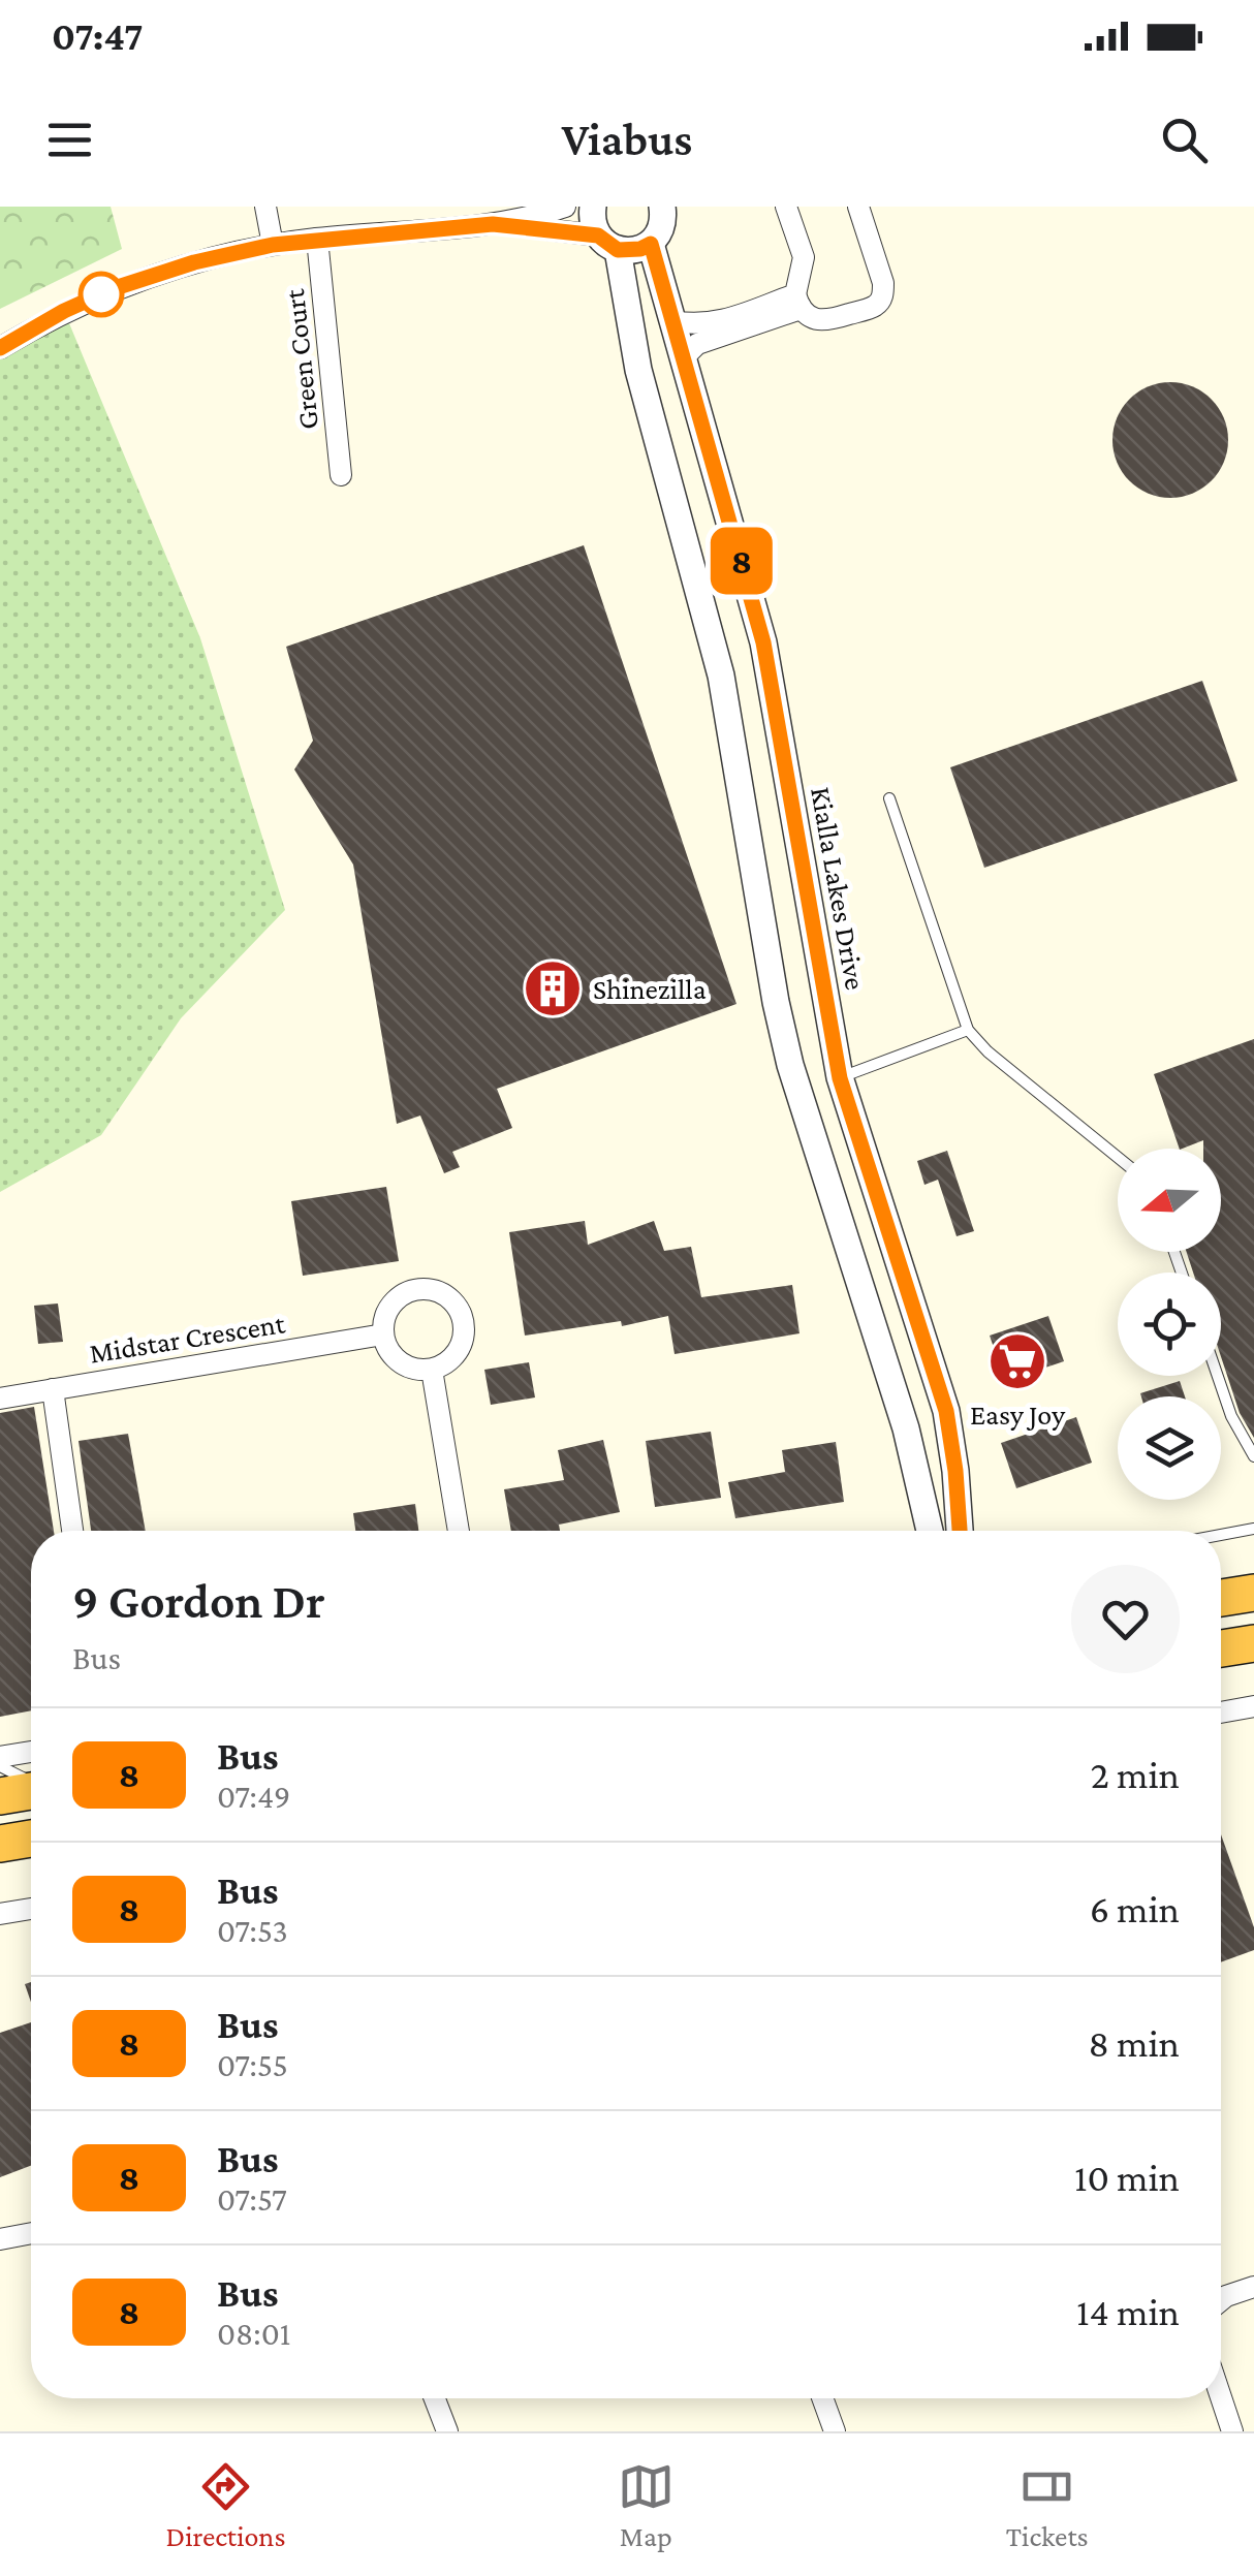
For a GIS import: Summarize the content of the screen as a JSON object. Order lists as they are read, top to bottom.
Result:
{
  "streets": {
    "street": ["Green Court", "Kialla Lakes Drive", "Midstar Crescent"]
  },
  "places": {
    "building": ["Shinezilla"],
    "supermarket": ["Easy Joy"]
  },
  "lines": ["bus line 8"],
  "north": "left",
  "page": {
    "status": "07:47",
    "header": "Viabus",
    "on_map": "8",
    "heading": ["9 Gordon Dr", "Bus"],
    "list": [
      {
        "mark": "8",
        "name": "Bus",
        "note": "07:49",
        "value": "2 min"
      },
      {
        "mark": "8",
        "name": "Bus",
        "note": "07:53",
        "value": "6 min"
      },
      {
        "mark": "8",
        "name": "Bus",
        "note": "07:55",
        "value": "8 min"
      },
      {
        "mark": "8",
        "name": "Bus",
        "note": "07:57",
        "value": "10 min"
      },
      {
        "mark": "8",
        "name": "Bus",
        "note": "08:01",
        "value": "14 min"
      }
    ],
    "tabs": ["Directions", "Map", "Tickets"]
  }
}
